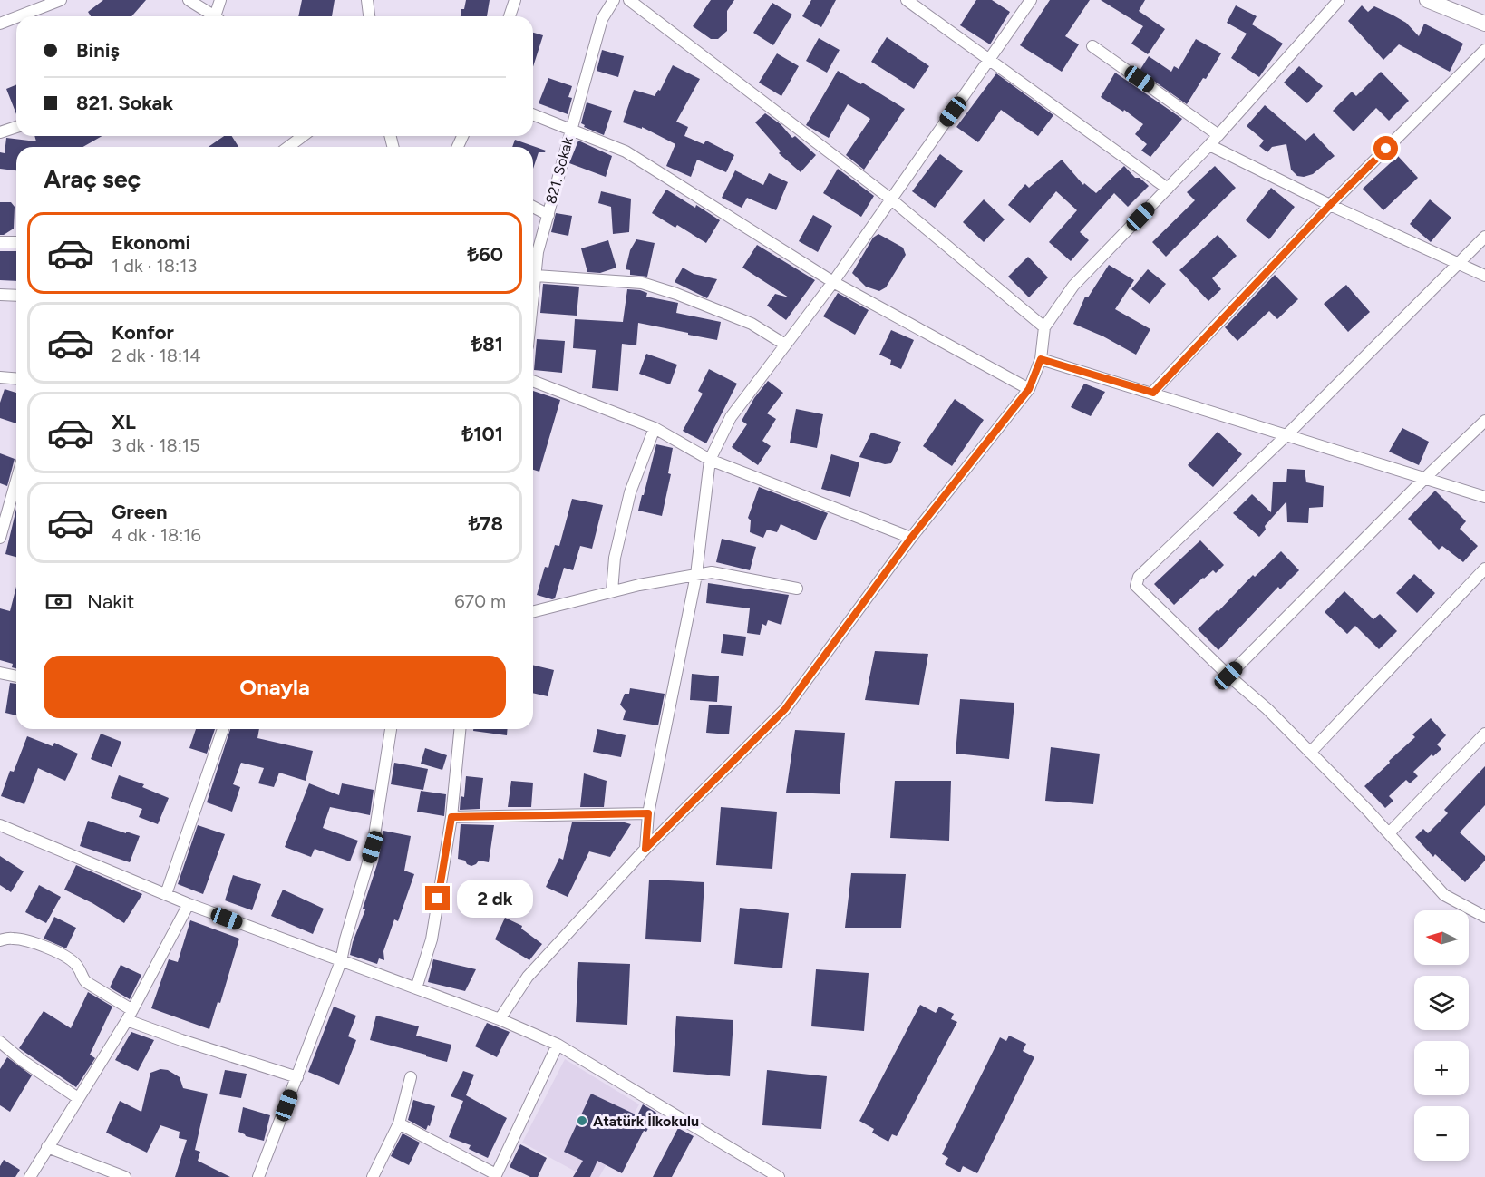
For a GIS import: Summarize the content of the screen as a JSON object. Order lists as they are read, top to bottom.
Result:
{
  "streets": {
    "street": ["821. Sokak"]
  },
  "places": ["Atatürk İlkokulu"],
  "north": "left",
  "page": {
    "banner": ["Biniş", "821. Sokak"],
    "heading": "Araç seç",
    "list": [
      {
        "name": "Ekonomi",
        "note": "1 dk · 18:13",
        "value": "₺60"
      },
      {
        "name": "Konfor",
        "note": "2 dk · 18:14",
        "value": "₺81"
      },
      {
        "name": "XL",
        "note": "3 dk · 18:15",
        "value": "₺101"
      },
      {
        "name": "Green",
        "note": "4 dk · 18:16",
        "value": "₺78"
      }
    ],
    "pay": ["Nakit", "670 m"],
    "buttons": "Onayla",
    "bubble": "2 dk",
    "map_buttons": ["+", "−"]
  }
}
